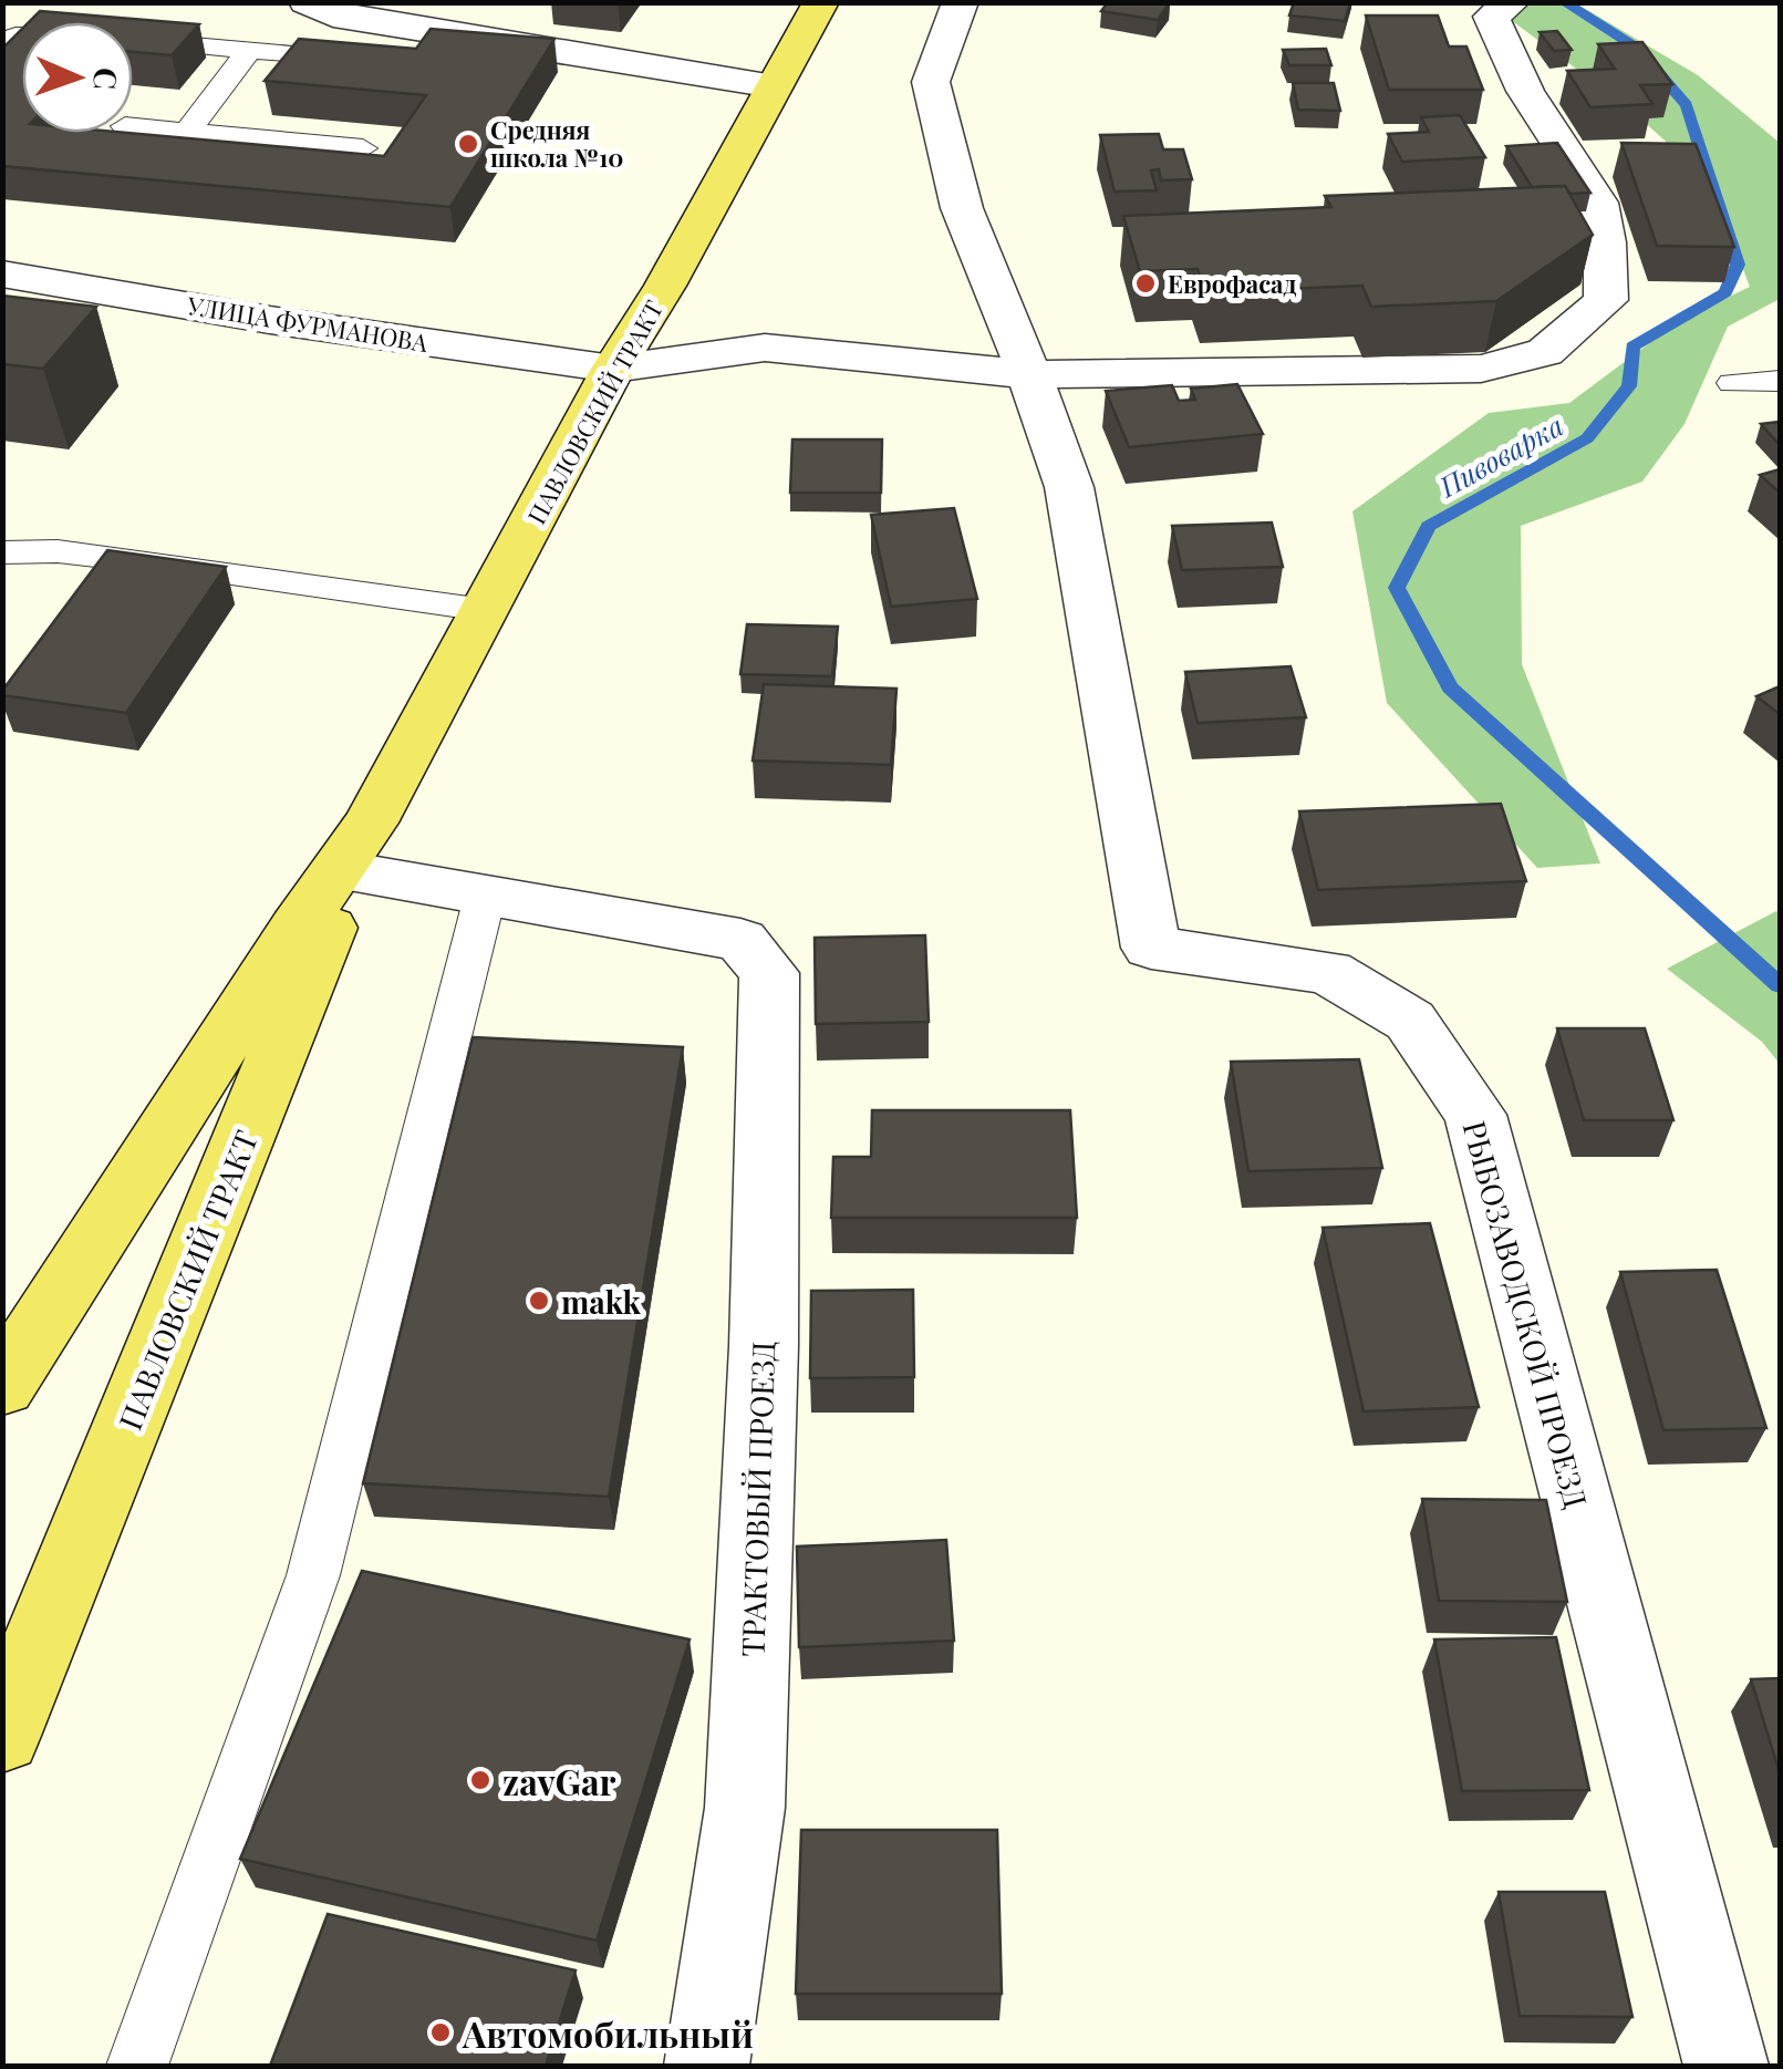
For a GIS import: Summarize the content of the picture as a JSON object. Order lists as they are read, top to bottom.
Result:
{
  "streets": {
    "main road": ["ПАВЛОВСКИЙ ТРАКТ"],
    "street": ["УЛИЦА ФУРМАНОВА", "РЫБОЗАВОДСКОЙ ПРОЕЗД", "ТРАКТОВЫЙ ПРОЕЗД"]
  },
  "crossings": [
    ["УЛИЦА ФУРМАНОВА", "ПАВЛОВСКИЙ ТРАКТ"],
    ["УЛИЦА ФУРМАНОВА", "РЫБОЗАВОДСКОЙ ПРОЕЗД"]
  ],
  "water": ["Пивоварка"],
  "places": [
    "Средняя школа №10",
    "Еврофасад",
    "makk",
    "zavGar",
    "Автомобильный"
  ],
  "north": "right"
}
